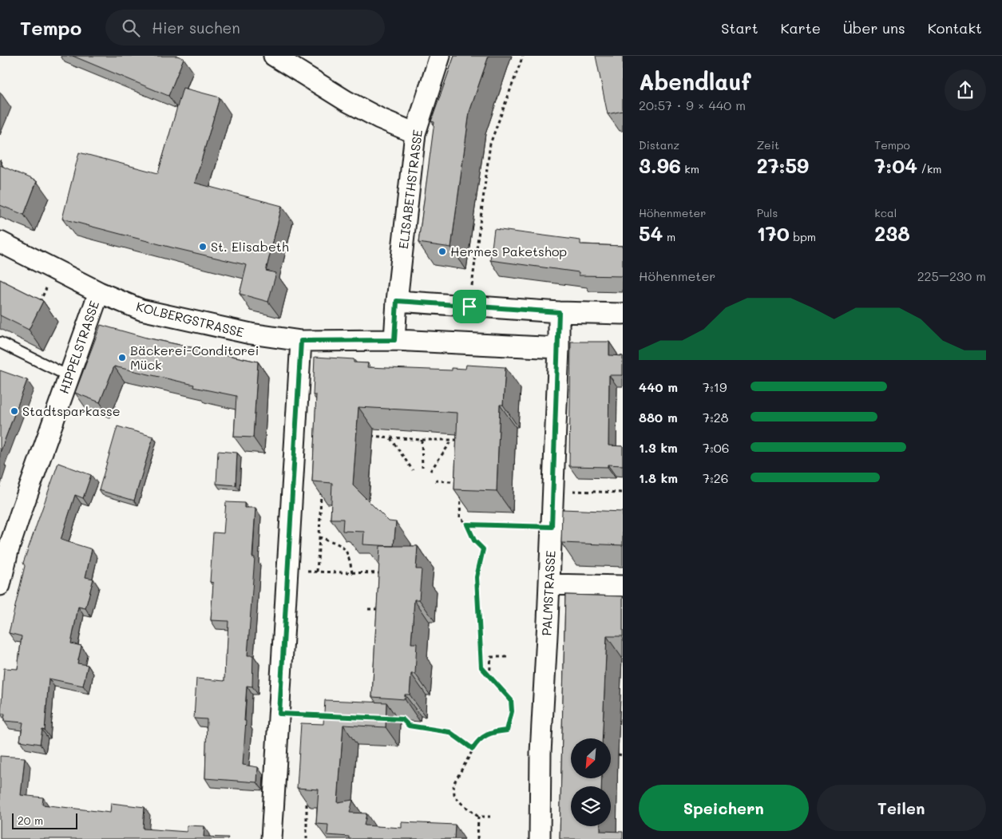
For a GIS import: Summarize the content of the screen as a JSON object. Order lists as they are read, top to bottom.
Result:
{
  "streets": {
    "street": [
      "ELISABETHSTRASSE",
      "KOLBERGSTRASSE",
      "HIPPELSTRASSE",
      "PALMSTRASSE"
    ]
  },
  "crossings": [
    ["KOLBERGSTRASSE", "HIPPELSTRASSE"],
    ["KOLBERGSTRASSE", "PALMSTRASSE"]
  ],
  "places": [
    "St. Elisabeth",
    "Hermes Paketshop",
    "Bäckerei-Conditorei Mück",
    "Stadtsparkasse"
  ],
  "scale_bar": "20 m",
  "north": "bottom left",
  "page": {
    "header": "Tempo",
    "search": "Hier suchen",
    "nav": [
      "Start",
      "Karte",
      "Über uns",
      "Kontakt"
    ],
    "heading": ["Abendlauf", "20:57 · 9 × 440 m"],
    "stats": [
      ["Distanz", "3.96 km"],
      ["Zeit", "27:59"],
      ["Tempo", "7:04 /km"],
      ["Höhenmeter", "54 m"],
      ["Puls", "170 bpm"],
      ["kcal", "238"]
    ],
    "chart": ["Höhenmeter", "225–230 m"],
    "list": [
      {
        "name": "440 m",
        "note": "7:19"
      },
      {
        "name": "880 m",
        "note": "7:28"
      },
      {
        "name": "1.3 km",
        "note": "7:06"
      },
      {
        "name": "1.8 km",
        "note": "7:26"
      }
    ],
    "buttons": ["Speichern", "Teilen"],
    "scale": "20 m"
  }
}
